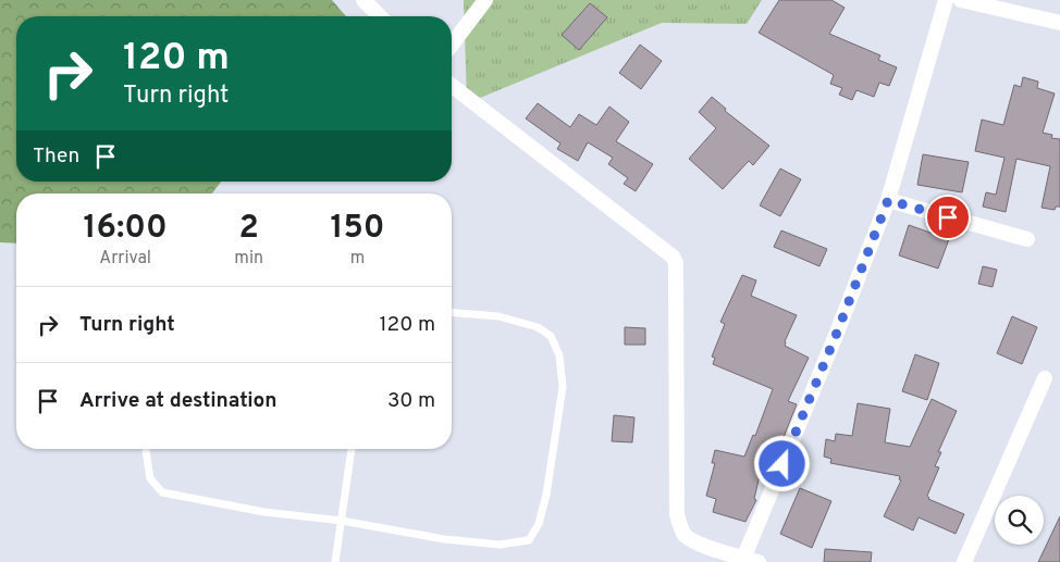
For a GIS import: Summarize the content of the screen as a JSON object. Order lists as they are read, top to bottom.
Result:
{
  "page": {
    "turn": ["120 m", "Turn right"],
    "then": "Then",
    "eta": [
      "16:00",
      "Arrival",
      "2",
      "min",
      "150",
      "m"
    ],
    "list": [
      {
        "name": "Turn right",
        "value": "120 m"
      },
      {
        "name": "Arrive at destination",
        "value": "30 m"
      }
    ]
  }
}
